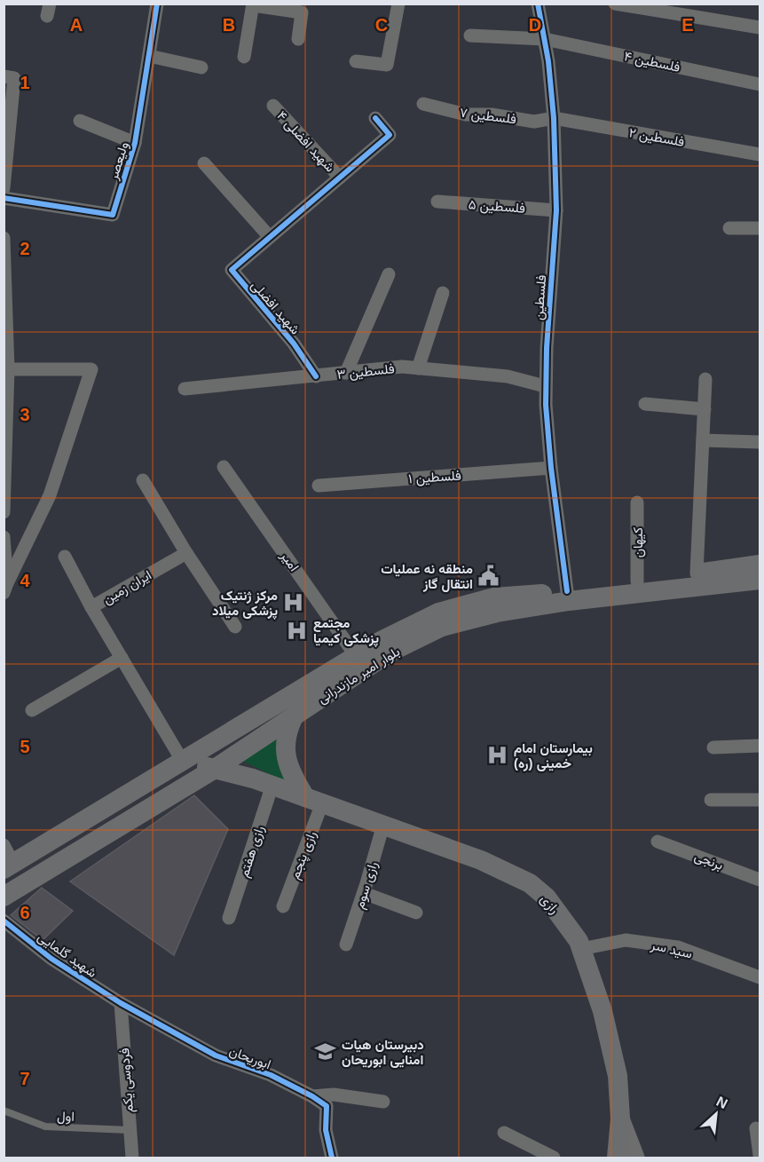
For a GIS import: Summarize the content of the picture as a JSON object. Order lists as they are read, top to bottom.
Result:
{
  "streets": {
    "main road": ["بلوار امیر مازندرانی", "رازی"],
    "street": [
      "فلسطین ۴",
      "فلسطین ۷",
      "فلسطین ۲",
      "شهید افضلی ۴",
      "ولیعصر",
      "فلسطین ۵",
      "فلسطین",
      "شهید افضلی",
      "فلسطین ۳",
      "فلسطین ۱",
      "کیهان",
      "امیر",
      "ایران زمین",
      "رازی هفتم",
      "رازی پنجم",
      "برنجی",
      "رازی سوم",
      "سید سر",
      "شهید گلمایی",
      "ابوریحان",
      "فردوسی یکم"
    ],
    "lane": ["اول"]
  },
  "crossings": [
    ["فلسطین ۴", "فلسطین"],
    ["فلسطین ۷", "فلسطین ۲"],
    ["فلسطین ۷", "فلسطین"],
    ["فلسطین ۲", "فلسطین"],
    ["فلسطین ۵", "فلسطین"],
    ["فلسطین", "فلسطین ۳"],
    ["فلسطین", "فلسطین ۱"],
    ["فلسطین", "بلوار امیر مازندرانی"],
    ["شهید افضلی", "فلسطین ۳"],
    ["کیهان", "بلوار امیر مازندرانی"],
    ["امیر", "بلوار امیر مازندرانی"],
    ["ایران زمین", "بلوار امیر مازندرانی"],
    ["ایران زمین", "رازی"],
    ["بلوار امیر مازندرانی", "رازی"],
    ["رازی هفتم", "رازی"],
    ["رازی پنجم", "رازی"],
    ["رازی سوم", "رازی"],
    ["رازی", "سید سر"],
    ["شهید گلمایی", "ابوریحان"],
    ["شهید گلمایی", "فردوسی یکم"],
    ["ابوریحان", "فردوسی یکم"],
    ["فردوسی یکم", "اول"]
  ],
  "places": {
    "public building": ["منطقه نه عملیات انتقال گاز"],
    "hospital": ["مرکز ژنتیک پزشکی میلاد", "مجتمع پزشکی کیمیا", "بیمارستان امام خمینی (ره)"],
    "school or university": ["دبیرستان هیات امنایی ابوریحان"]
  },
  "north": "top right",
  "grid": {
    "columns": [
      "A",
      "B",
      "C",
      "D",
      "E"
    ],
    "rows": [
      "1",
      "2",
      "3",
      "4",
      "5",
      "6",
      "7"
    ]
  }
}
